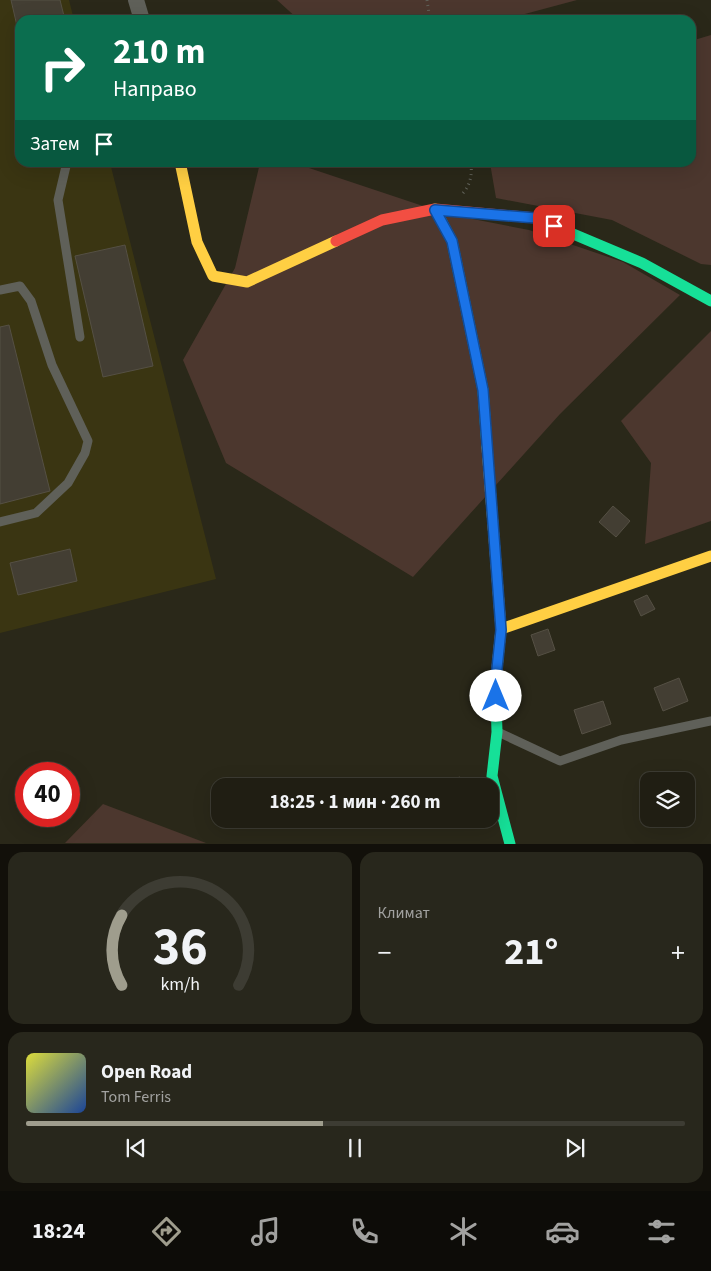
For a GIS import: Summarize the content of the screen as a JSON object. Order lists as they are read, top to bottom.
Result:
{
  "page": {
    "turn": ["210 m", "Направо"],
    "then": "Затем",
    "limit": "40",
    "trip": "18:25 · 1 мин · 260 m",
    "tile": "Климат",
    "heat": ["−", "21°", "+"],
    "song": ["Open Road", "Tom Ferris"],
    "tabs": "18:24",
    "gauge": ["36", "km/h"]
  }
}
